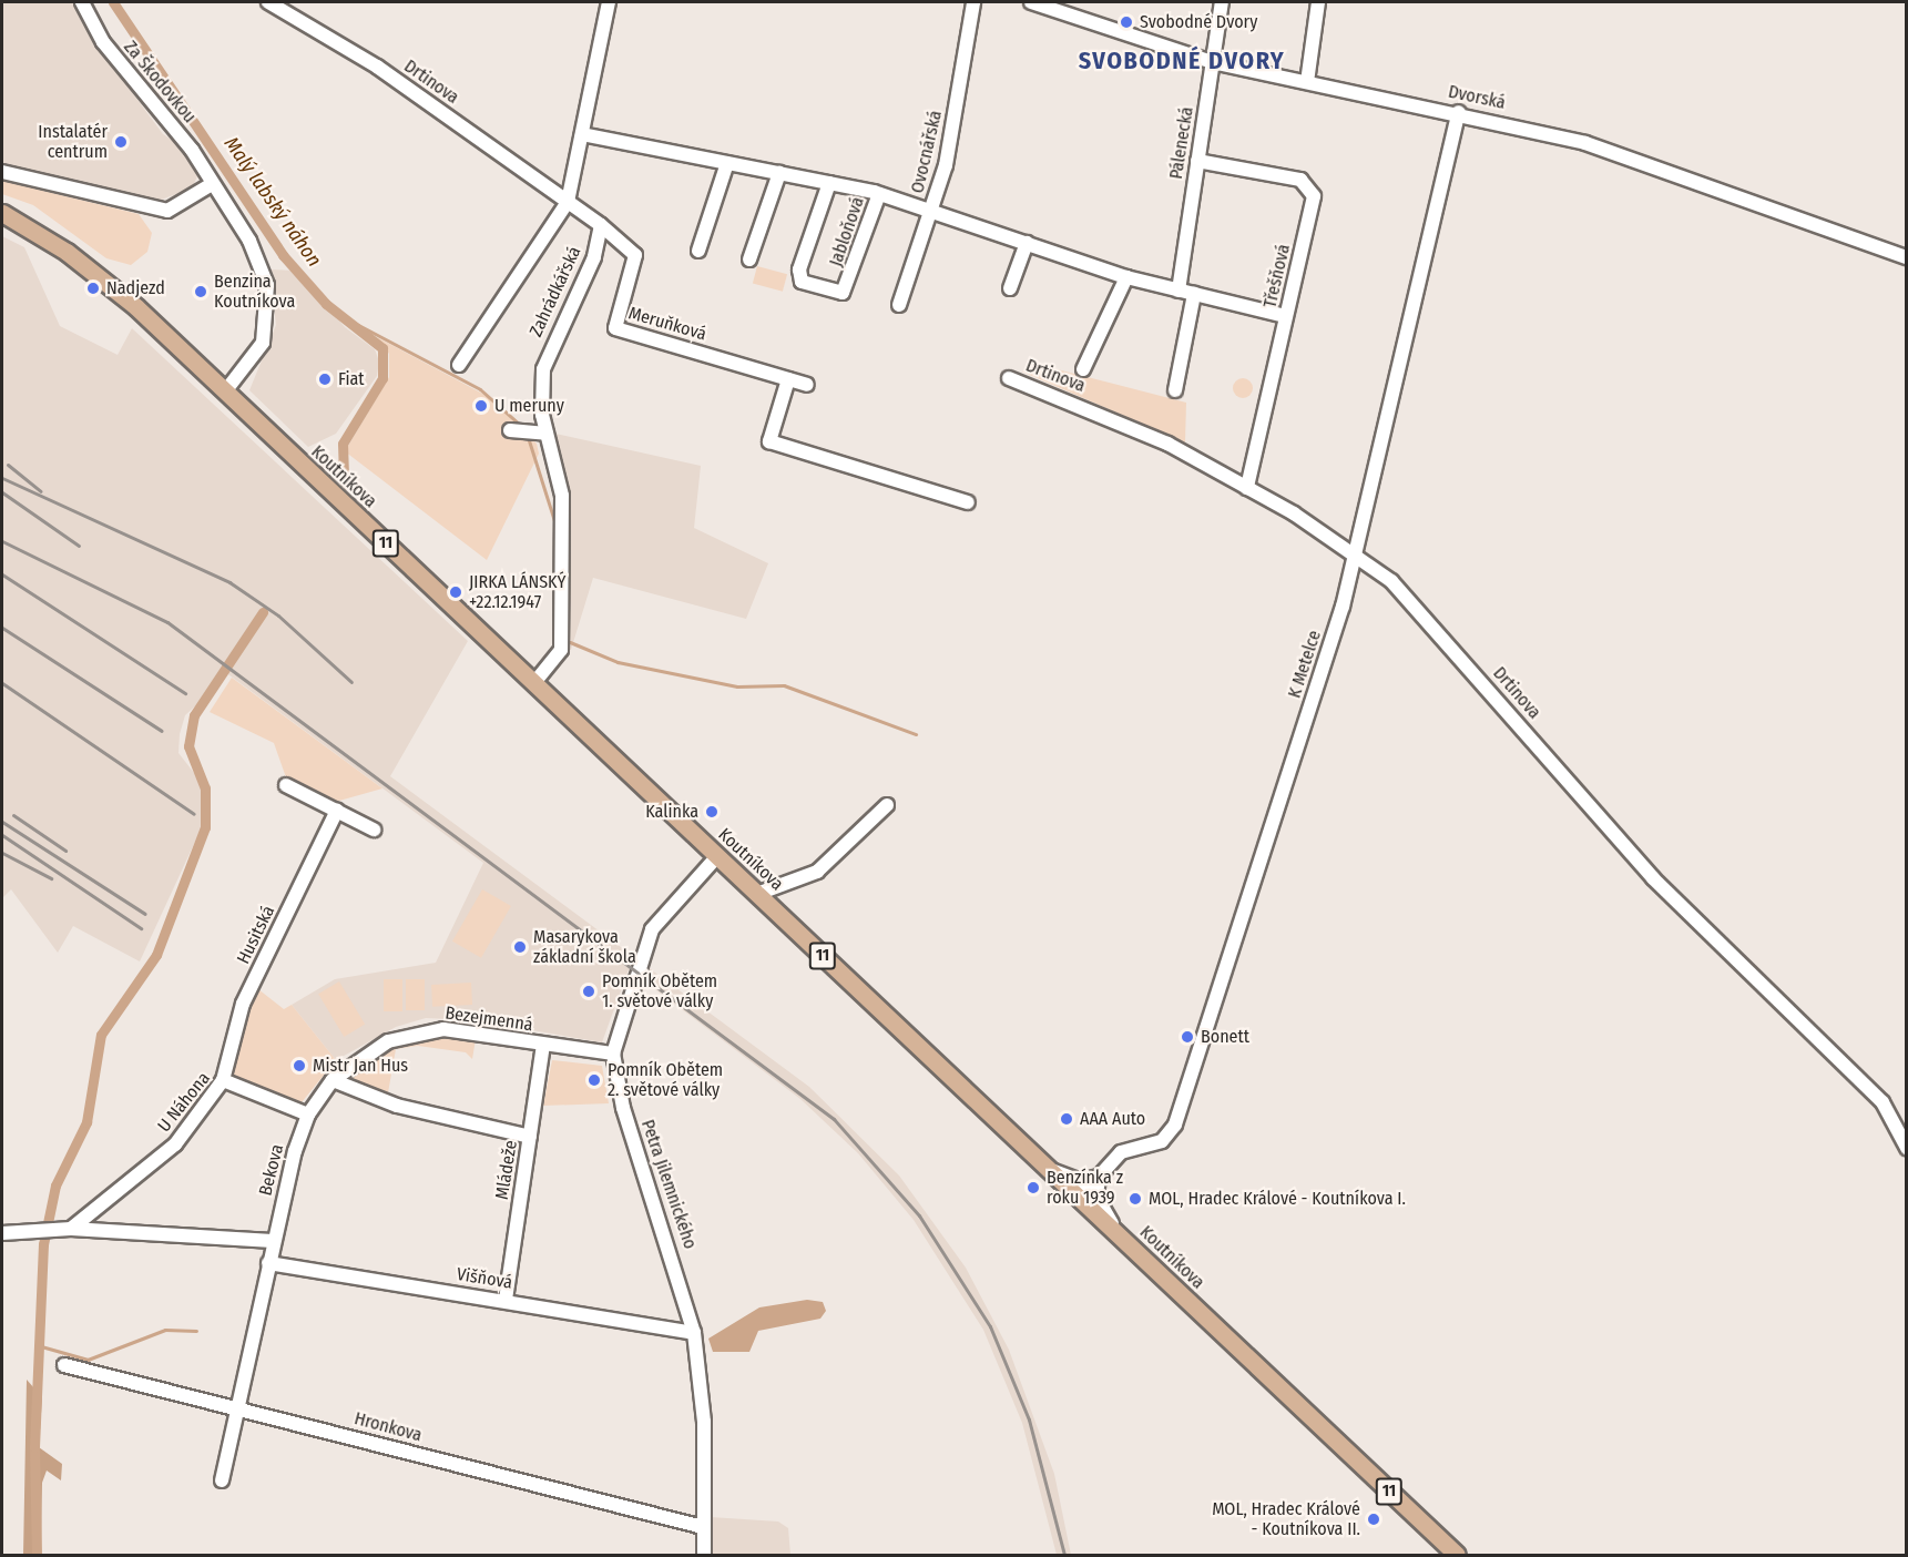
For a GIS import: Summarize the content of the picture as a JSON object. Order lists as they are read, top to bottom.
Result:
{
  "streets": {
    "main road": ["Koutníkova", "11"],
    "street": [
      "Za Škodovkou",
      "Drtinova",
      "Dvorská",
      "Pálenecká",
      "Ovocnářská",
      "Jabloňová",
      "Třešňová",
      "Zahrádkářská",
      "Meruňková",
      "K Metelce",
      "Husitská",
      "Bezejmenná",
      "U Náhona",
      "Bekova",
      "Mládeže",
      "Petra Jilemnického",
      "Višňová",
      "Hronkova"
    ]
  },
  "crossings": [
    ["Za Škodovkou", "Koutníkova"],
    ["Drtinova", "Třešňová"],
    ["Drtinova", "Zahrádkářská"],
    ["Drtinova", "K Metelce"],
    ["Dvorská", "Pálenecká"],
    ["Dvorská", "K Metelce"],
    ["Pálenecká", "Jabloňová"],
    ["Pálenecká", "Třešňová"],
    ["Ovocnářská", "Jabloňová"],
    ["Jabloňová", "Třešňová"],
    ["Jabloňová", "Zahrádkářská"],
    ["Zahrádkářská", "Meruňková"],
    ["Zahrádkářská", "Koutníkova"],
    ["Koutníkova", "K Metelce"],
    ["Koutníkova", "Petra Jilemnického"],
    ["Husitská", "U Náhona"],
    ["Bezejmenná", "Bekova"],
    ["Bezejmenná", "Mládeže"],
    ["Bezejmenná", "Petra Jilemnického"],
    ["U Náhona", "Bekova"],
    ["Bekova", "Višňová"],
    ["Bekova", "Hronkova"],
    ["Mládeže", "Višňová"],
    ["Petra Jilemnického", "Višňová"],
    ["Petra Jilemnického", "Hronkova"]
  ],
  "districts": ["SVOBODNÉ DVORY"],
  "water": ["Malý labský náhon"],
  "places": [
    "Svobodné Dvory",
    "Instalatér centrum",
    "Nadjezd",
    "Benzina Koutníkova",
    "Fiat",
    "U meruny",
    "JIRKA LÁNSKÝ +22.12.1947",
    "Kalinka",
    "Masarykova základní škola",
    "Pomník Obětem 1. světové války",
    "Bonett",
    "Mistr Jan Hus",
    "Pomník Obětem 2. světové války",
    "AAA Auto",
    "Benzínka z roku 1939",
    "MOL, Hradec Králové - Koutníkova I.",
    "MOL, Hradec Králové - Koutníkova II."
  ]
}
